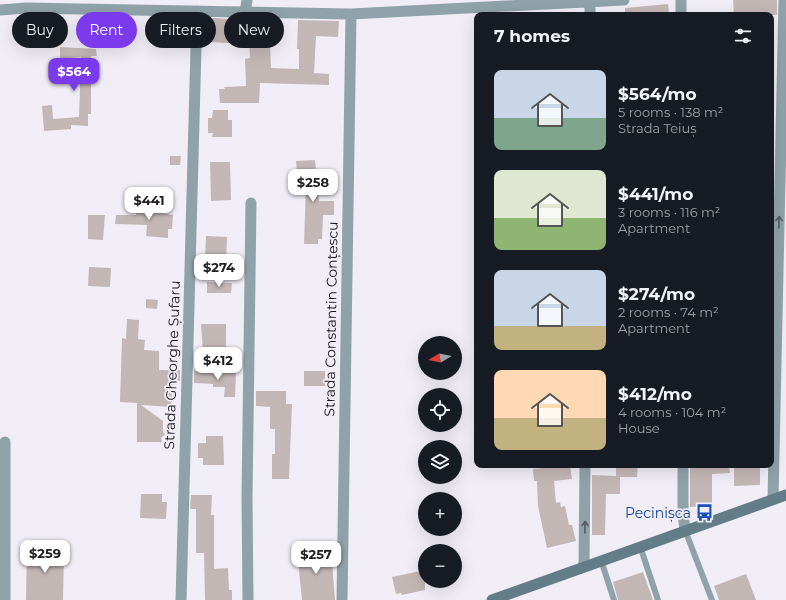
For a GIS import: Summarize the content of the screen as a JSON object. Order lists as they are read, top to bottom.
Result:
{
  "streets": {
    "street": ["Strada Constantin Conțescu", "Strada Gheorghe Șufaru"]
  },
  "places": {
    "bus stop": ["Pecinișca"]
  },
  "north": "left",
  "page": {
    "chip": [
      "Buy",
      "Rent",
      "Filters",
      "New"
    ],
    "heading": "7 homes",
    "price": [
      "$564",
      "$258",
      "$441",
      "$274",
      "$412",
      "$259",
      "$257"
    ],
    "list": [
      {
        "name": "$564/mo",
        "note": "5 rooms · 138 m² · Strada Teiuș"
      },
      {
        "name": "$441/mo",
        "note": "3 rooms · 116 m² · Apartment"
      },
      {
        "name": "$274/mo",
        "note": "2 rooms · 74 m² · Apartment"
      },
      {
        "name": "$412/mo",
        "note": "4 rooms · 104 m² · House"
      }
    ],
    "map_buttons": ["+", "−"]
  }
}
